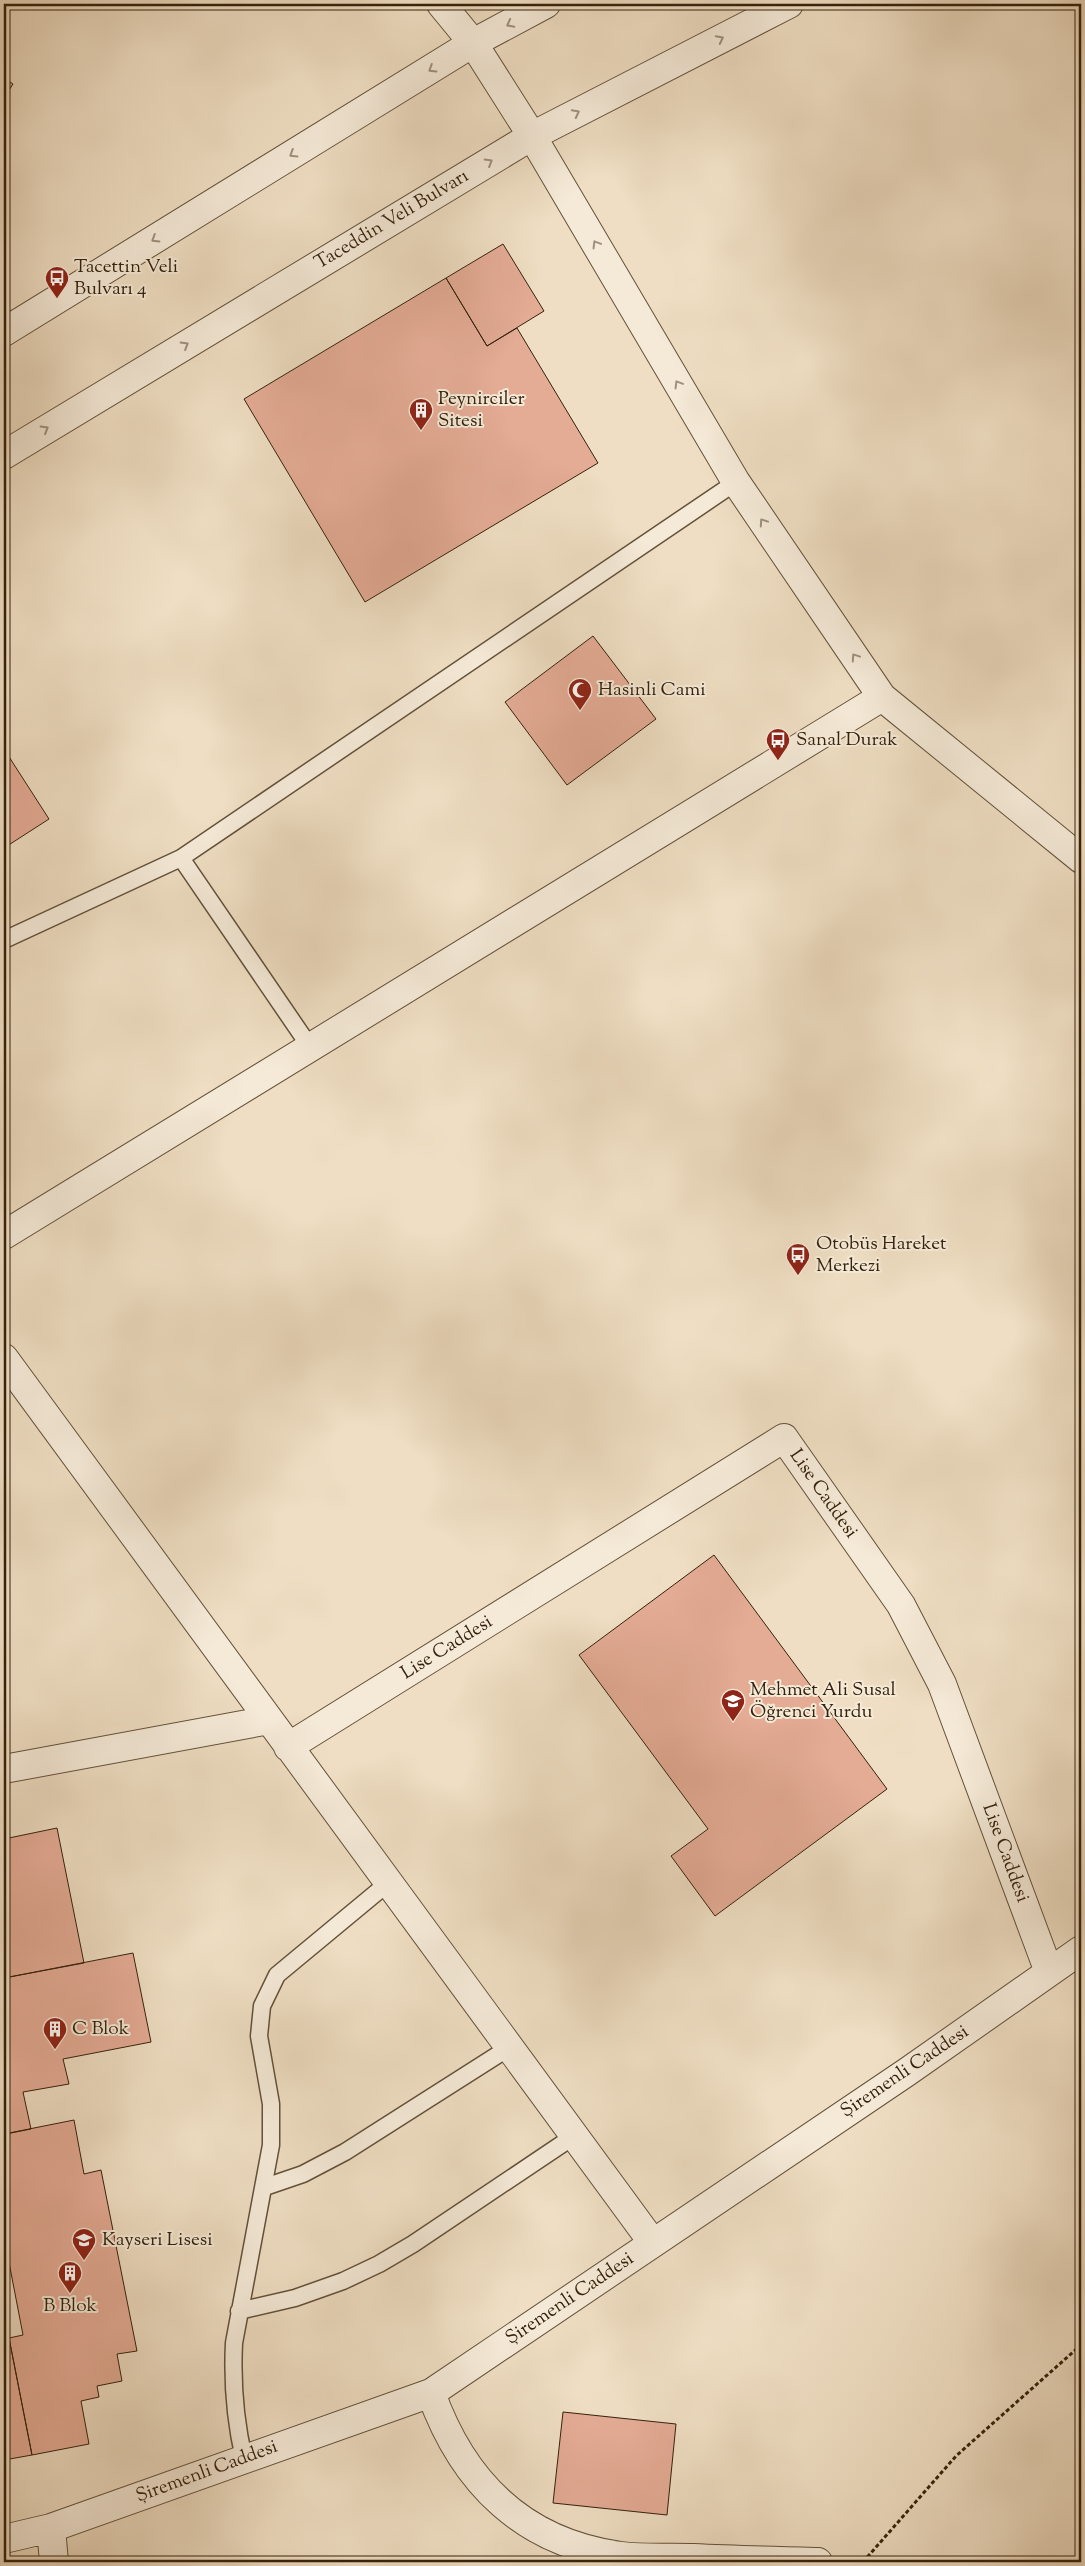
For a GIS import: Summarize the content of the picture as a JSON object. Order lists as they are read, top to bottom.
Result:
{
  "streets": {
    "street": ["Taceddin Veli Bulvarı", "Lise Caddesi", "Şiremenli Caddesi"]
  },
  "crossings": [
    ["Lise Caddesi", "Şiremenli Caddesi"]
  ],
  "places": {
    "bus stop": ["Tacettin Veli Bulvarı 4", "Sanal Durak", "Otobüs Hareket Merkezi"],
    "building": ["Peynirciler Sitesi", "C Blok", "B Blok"],
    "mosque": ["Hasinli Cami"],
    "school or university": ["Mehmet Ali Susal Öğrenci Yurdu", "Kayseri Lisesi"]
  }
}
